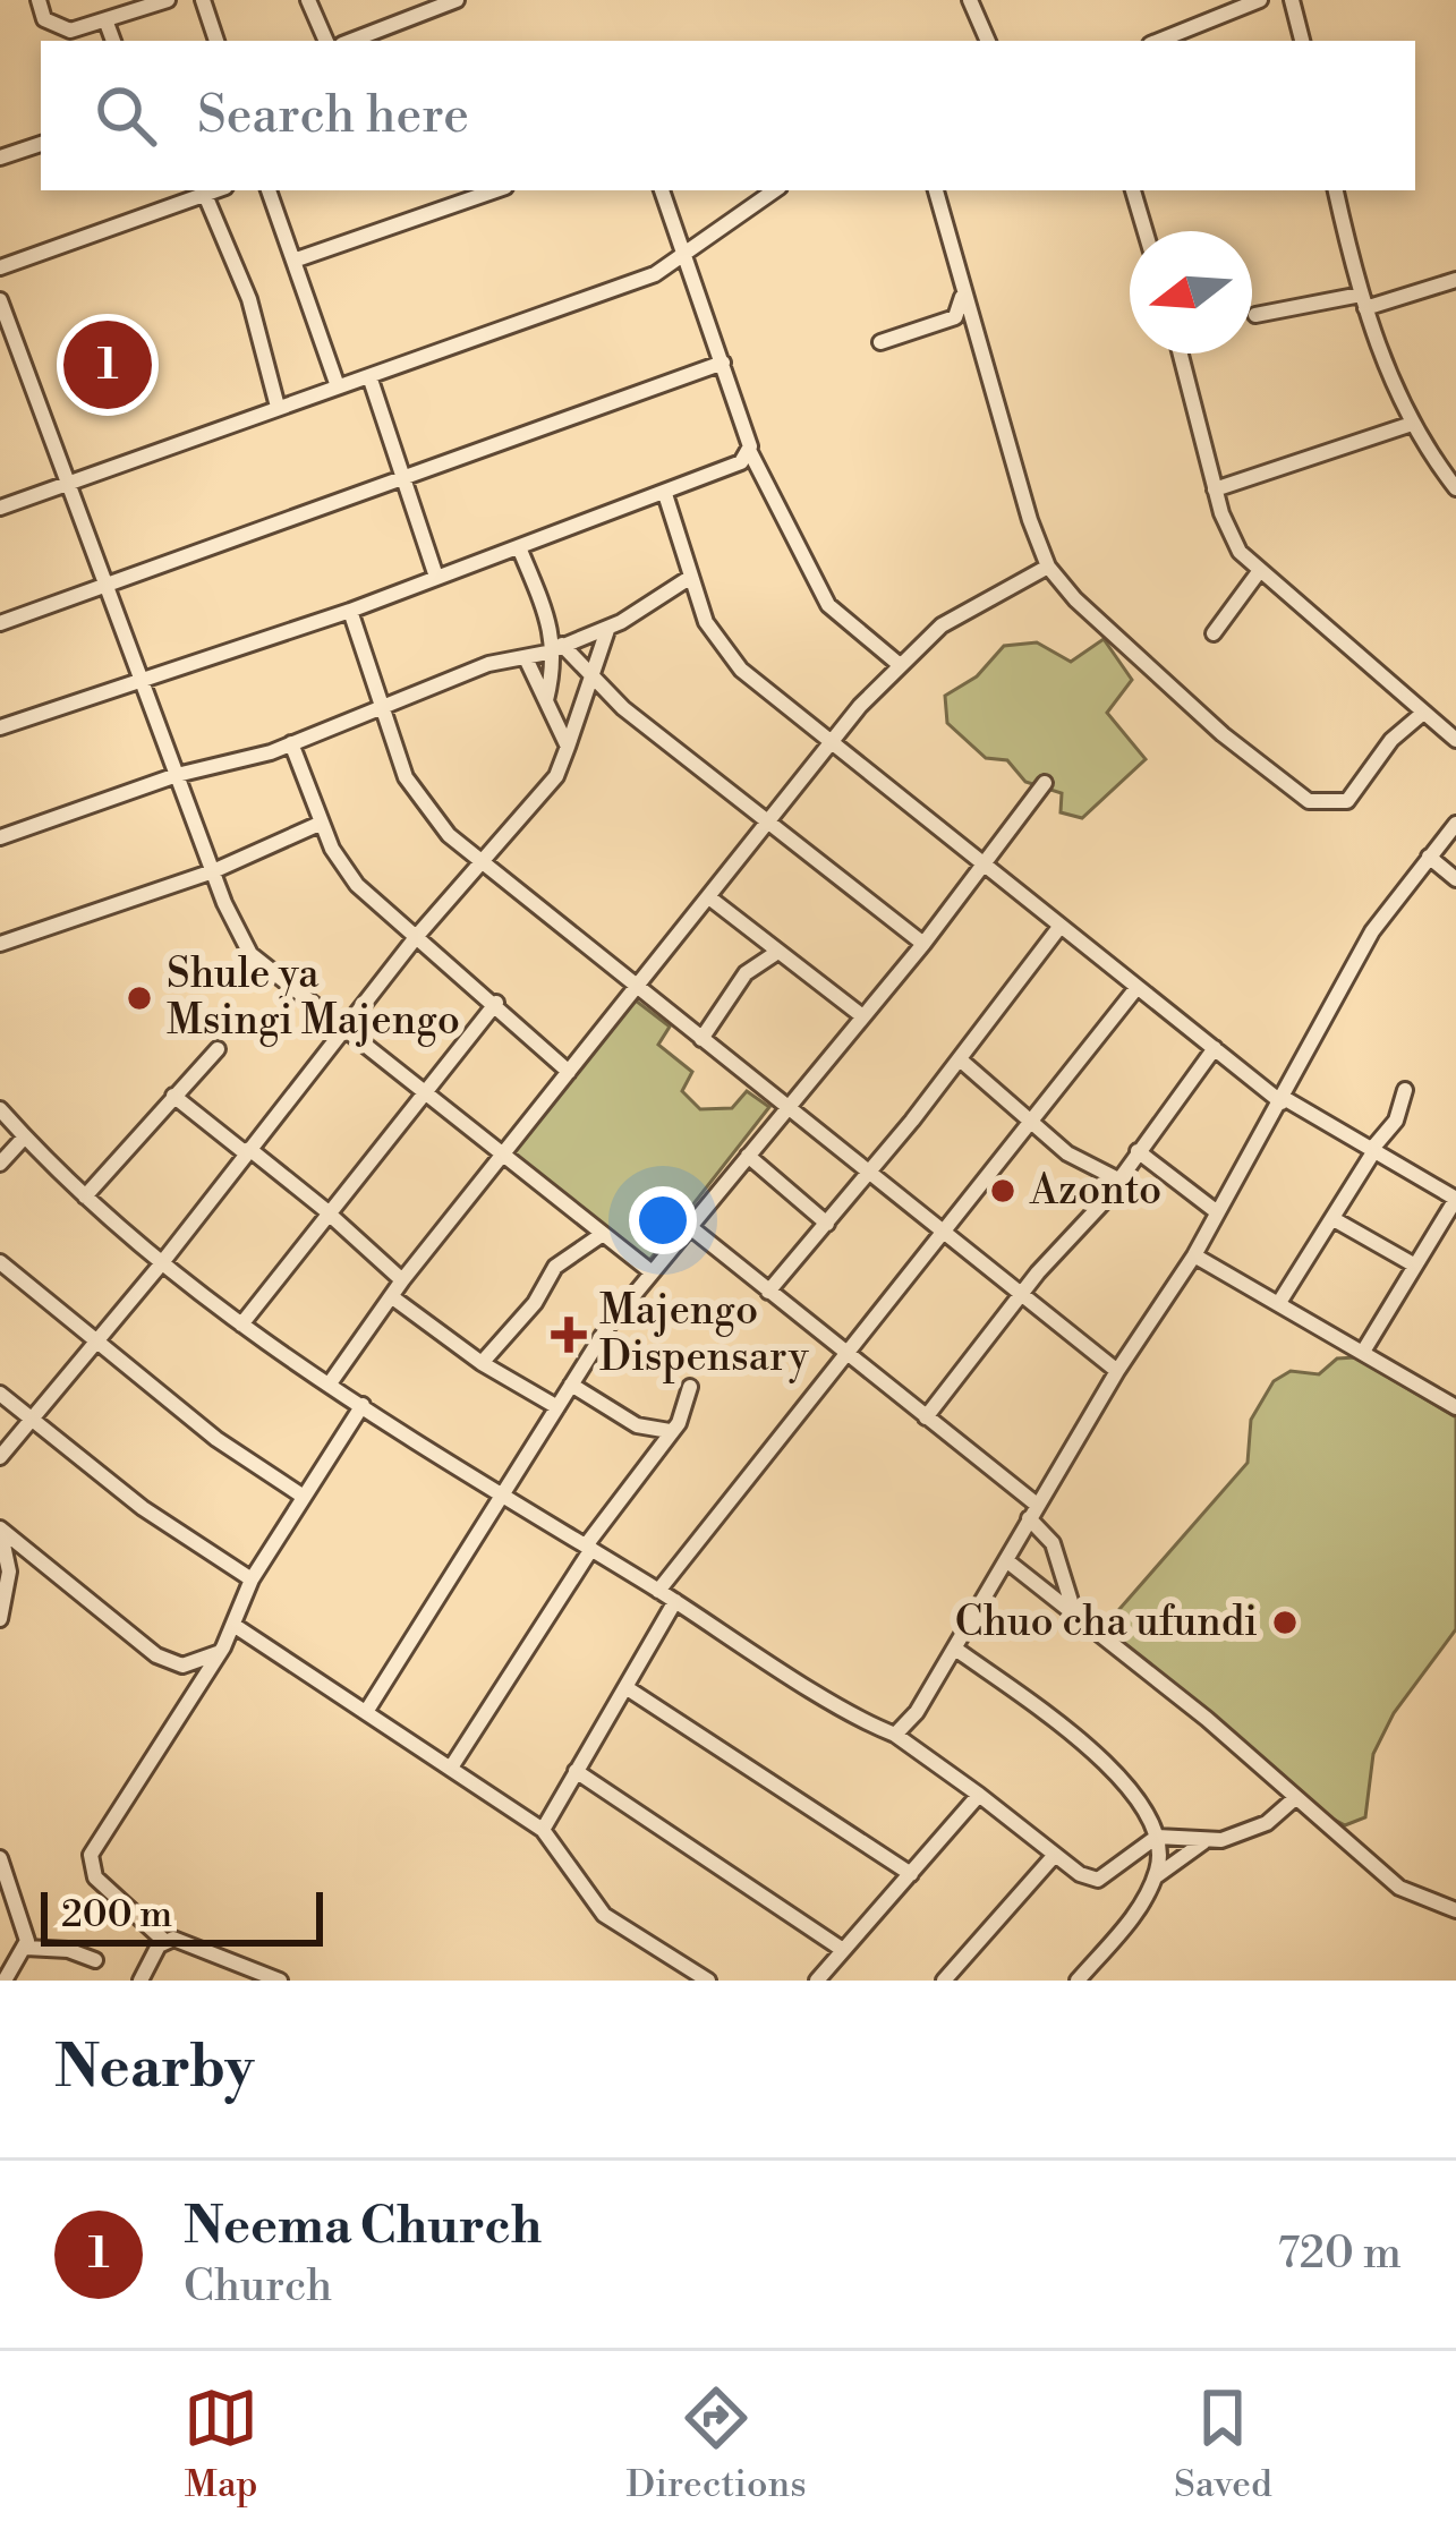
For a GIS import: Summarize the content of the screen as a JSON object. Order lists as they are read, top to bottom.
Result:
{
  "places": {
    "other": ["Shule ya Msingi Majengo", "Azonto", "Chuo cha ufundi"],
    "health": ["Majengo Dispensary"]
  },
  "scale_bar": "200 m",
  "north": "left",
  "page": {
    "search": "Search here",
    "pins": "1",
    "scale": "200 m",
    "heading": "Nearby",
    "list": [
      {
        "mark": "1",
        "name": "Neema Church",
        "note": "Church",
        "value": "720 m"
      }
    ],
    "nav": ["Map", "Directions", "Saved"]
  }
}
